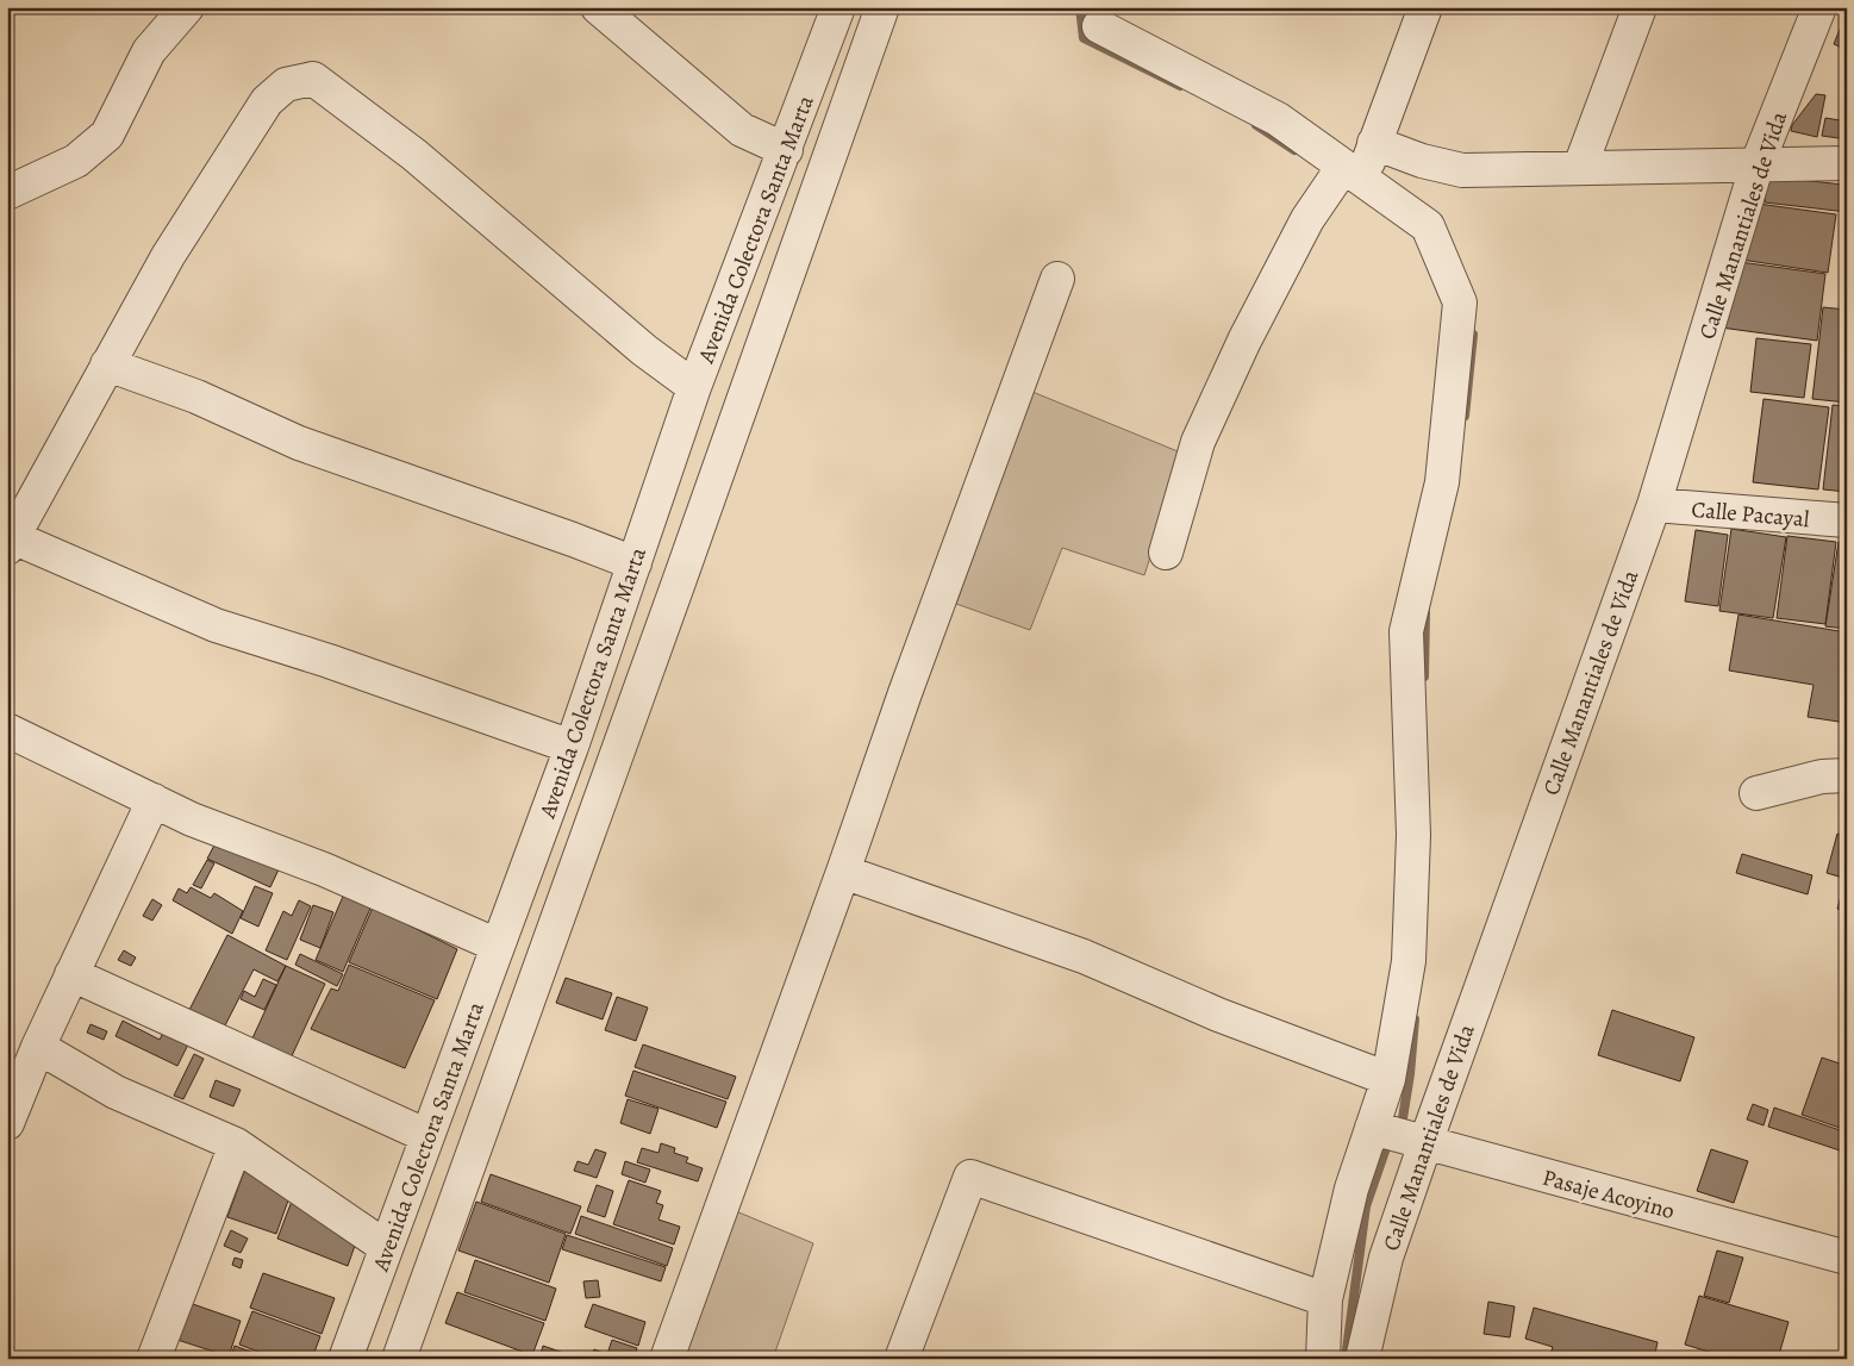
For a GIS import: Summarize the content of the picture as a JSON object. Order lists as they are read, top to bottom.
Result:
{
  "streets": {
    "street": [
      "Calle Manantiales de Vida",
      "Avenida Colectora Santa Marta",
      "Calle Pacayal",
      "Pasaje Acoyino"
    ]
  },
  "crossings": [
    ["Calle Manantiales de Vida", "Calle Pacayal"],
    ["Calle Manantiales de Vida", "Pasaje Acoyino"]
  ]
}
